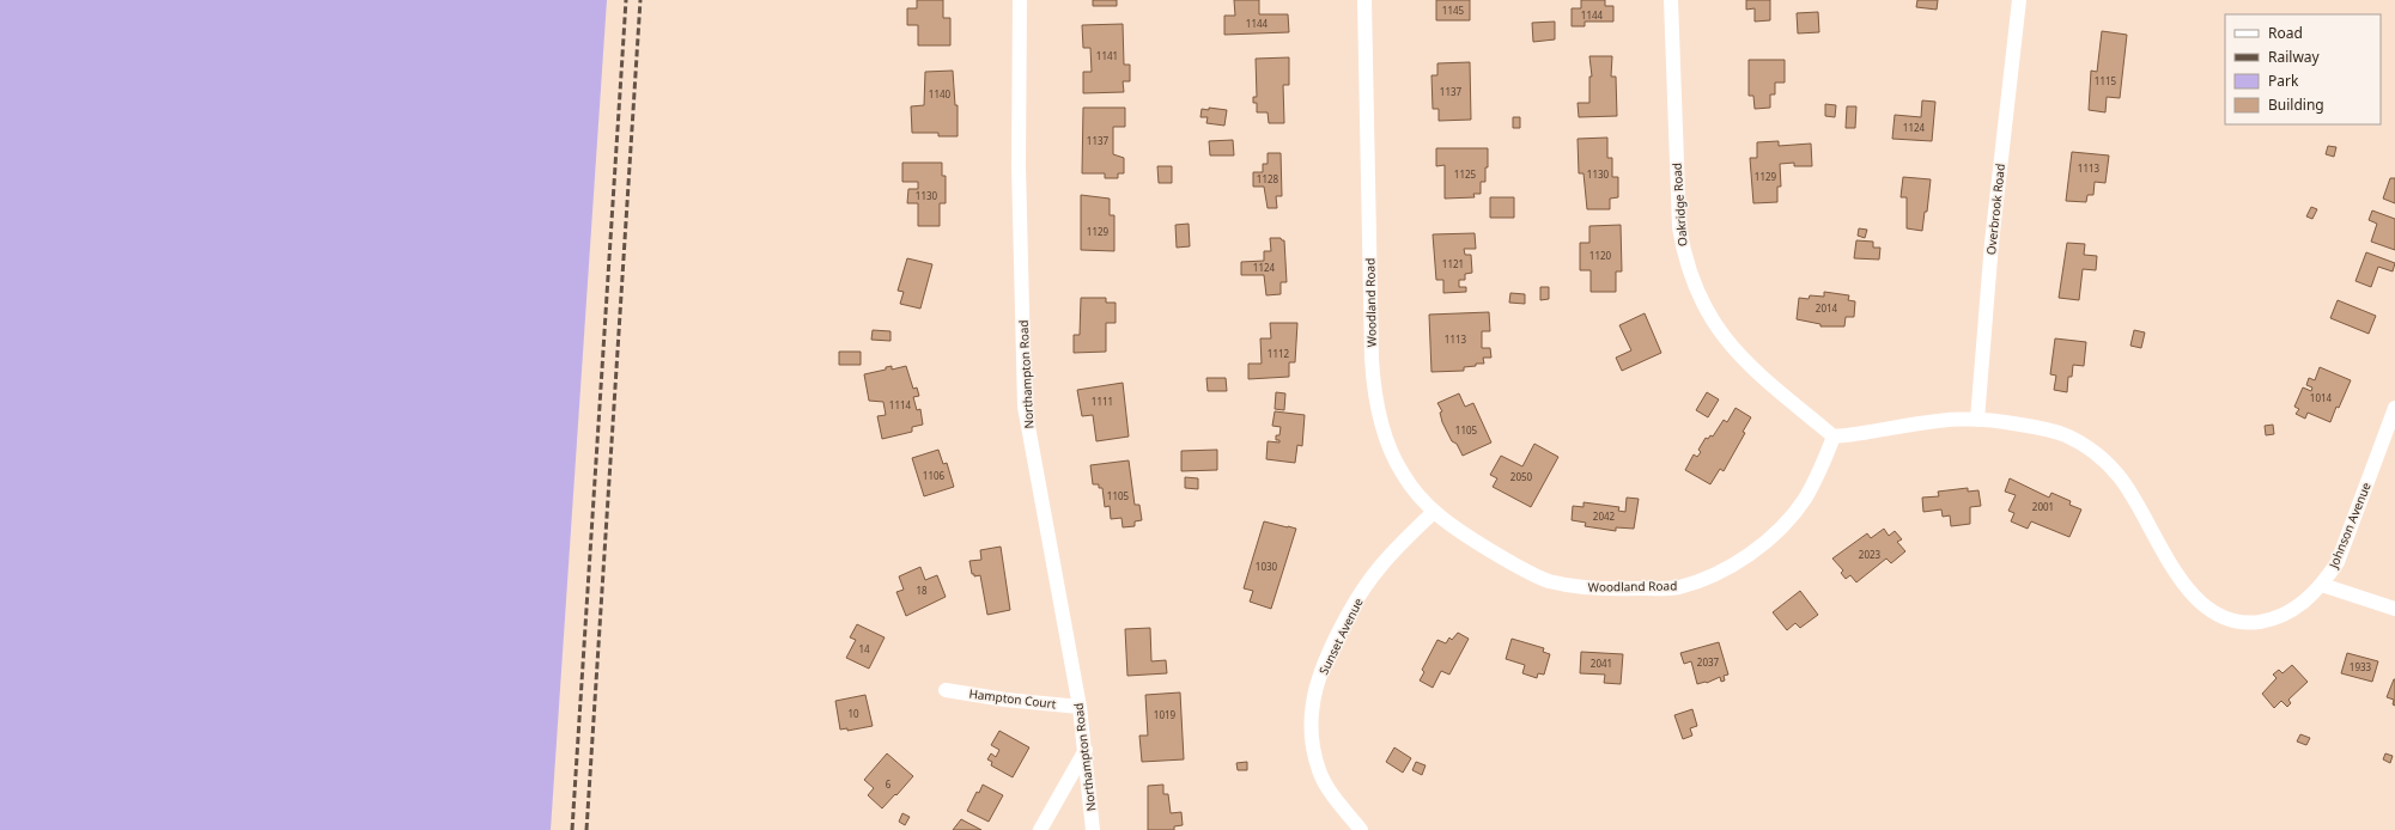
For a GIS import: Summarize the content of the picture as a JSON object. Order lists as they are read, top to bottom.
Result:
{
  "streets": {
    "street": [
      "Oakridge Road",
      "Overbrook Road",
      "Woodland Road",
      "Northampton Road",
      "Johnson Avenue",
      "Sunset Avenue",
      "Hampton Court"
    ]
  },
  "crossings": [
    ["Oakridge Road", "Woodland Road"],
    ["Overbrook Road", "Johnson Avenue"],
    ["Woodland Road", "Sunset Avenue"],
    ["Northampton Road", "Hampton Court"]
  ],
  "house_numbers": [
    "1145",
    "1144",
    "1144",
    "1141",
    "1115",
    "1137",
    "1140",
    "1124",
    "1137",
    "1113",
    "1125",
    "1130",
    "1129",
    "1128",
    "1130",
    "1129",
    "1120",
    "1121",
    "1124",
    "2014",
    "1113",
    "1112",
    "1014",
    "1111",
    "1114",
    "1105",
    "1106",
    "2050",
    "1105",
    "2001",
    "2042",
    "2023",
    "1030",
    "18",
    "14",
    "2037",
    "2041",
    "1933",
    "10",
    "1019",
    "6"
  ],
  "legend": [
    "Road",
    "Railway",
    "Park",
    "Building"
  ]
}
